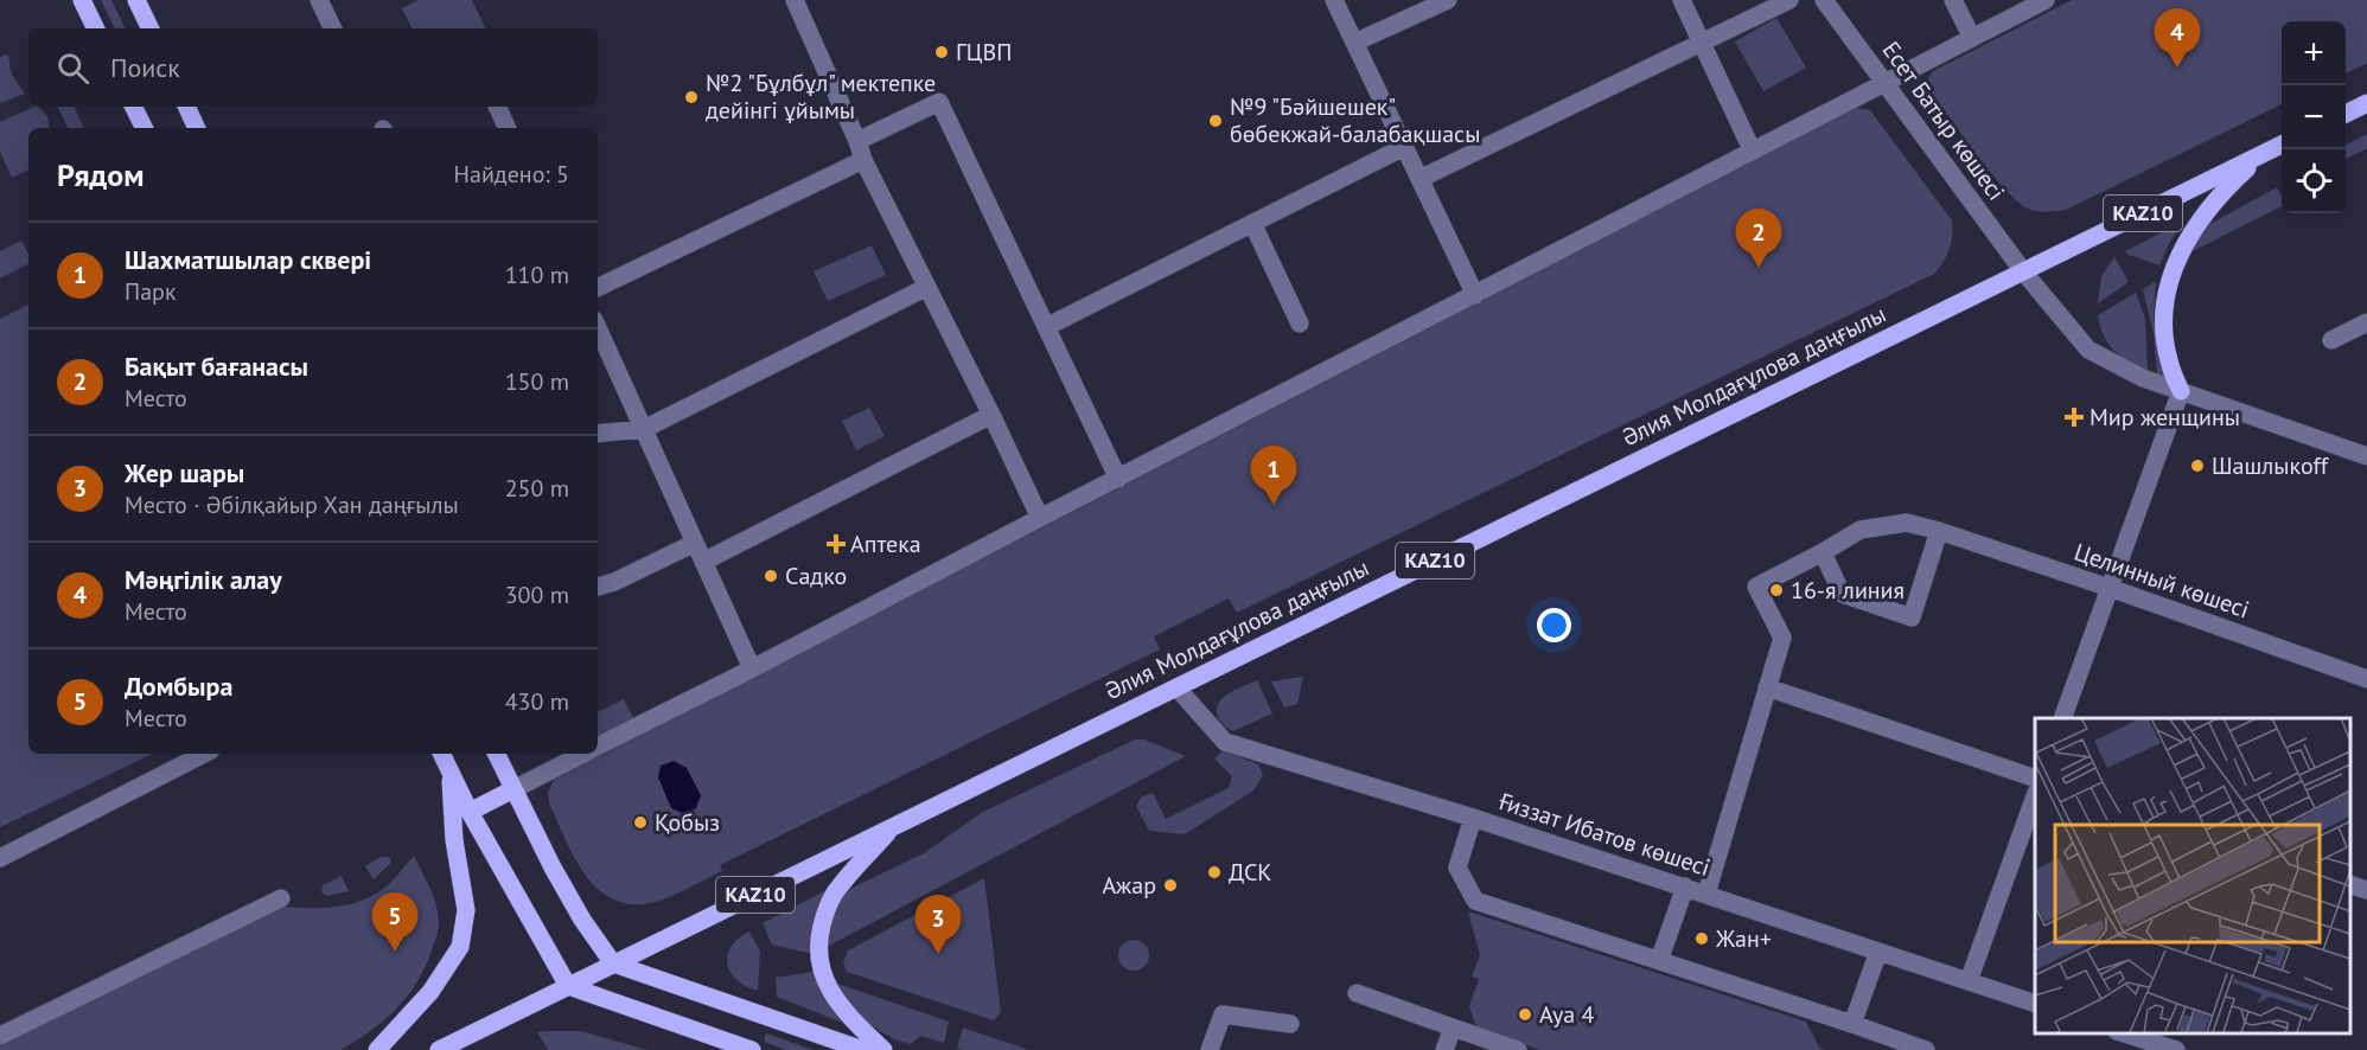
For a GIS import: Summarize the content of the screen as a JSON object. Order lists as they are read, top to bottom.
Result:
{
  "streets": {
    "main road": ["KAZ10", "Әлия Молдағұлова даңғылы"],
    "street": ["Есет Батыр көшесі", "Целинный көшесі", "Ғиззат Ибатов көшесі"]
  },
  "crossings": [
    ["Есет Батыр көшесі", "Әлия Молдағұлова даңғылы"],
    ["Әлия Молдағұлова даңғылы", "Ғиззат Ибатов көшесі"]
  ],
  "places": {
    "other": [
      "ГЦВП",
      "№2 \"Бұлбұл\" мектепке дейінгі ұйымы",
      "№9 \"Бәйшешек\" бөбекжай-балабақшасы",
      "Шашлыкoff",
      "Садко",
      "16-я линия",
      "Қобыз",
      "ДСК",
      "Ажар",
      "Жан+",
      "Aya 4"
    ],
    "health": ["Мир женщины", "Аптека"]
  },
  "page": {
    "pins": [
      "4",
      "2",
      "1",
      "5",
      "3"
    ],
    "map_buttons": ["+", "−"],
    "search": "Поиск",
    "heading": ["Рядом", "Найдено: 5"],
    "list": [
      {
        "mark": "1",
        "name": "Шахматшылар сквері",
        "note": "Парк",
        "value": "110 m"
      },
      {
        "mark": "2",
        "name": "Бақыт бағанасы",
        "note": "Место",
        "value": "150 m"
      },
      {
        "mark": "3",
        "name": "Жер шары",
        "note": "Место · Әбілқайыр Хан даңғылы",
        "value": "250 m"
      },
      {
        "mark": "4",
        "name": "Мәңгілік алау",
        "note": "Место",
        "value": "300 m"
      },
      {
        "mark": "5",
        "name": "Домбыра",
        "note": "Место",
        "value": "430 m"
      }
    ]
  }
}
